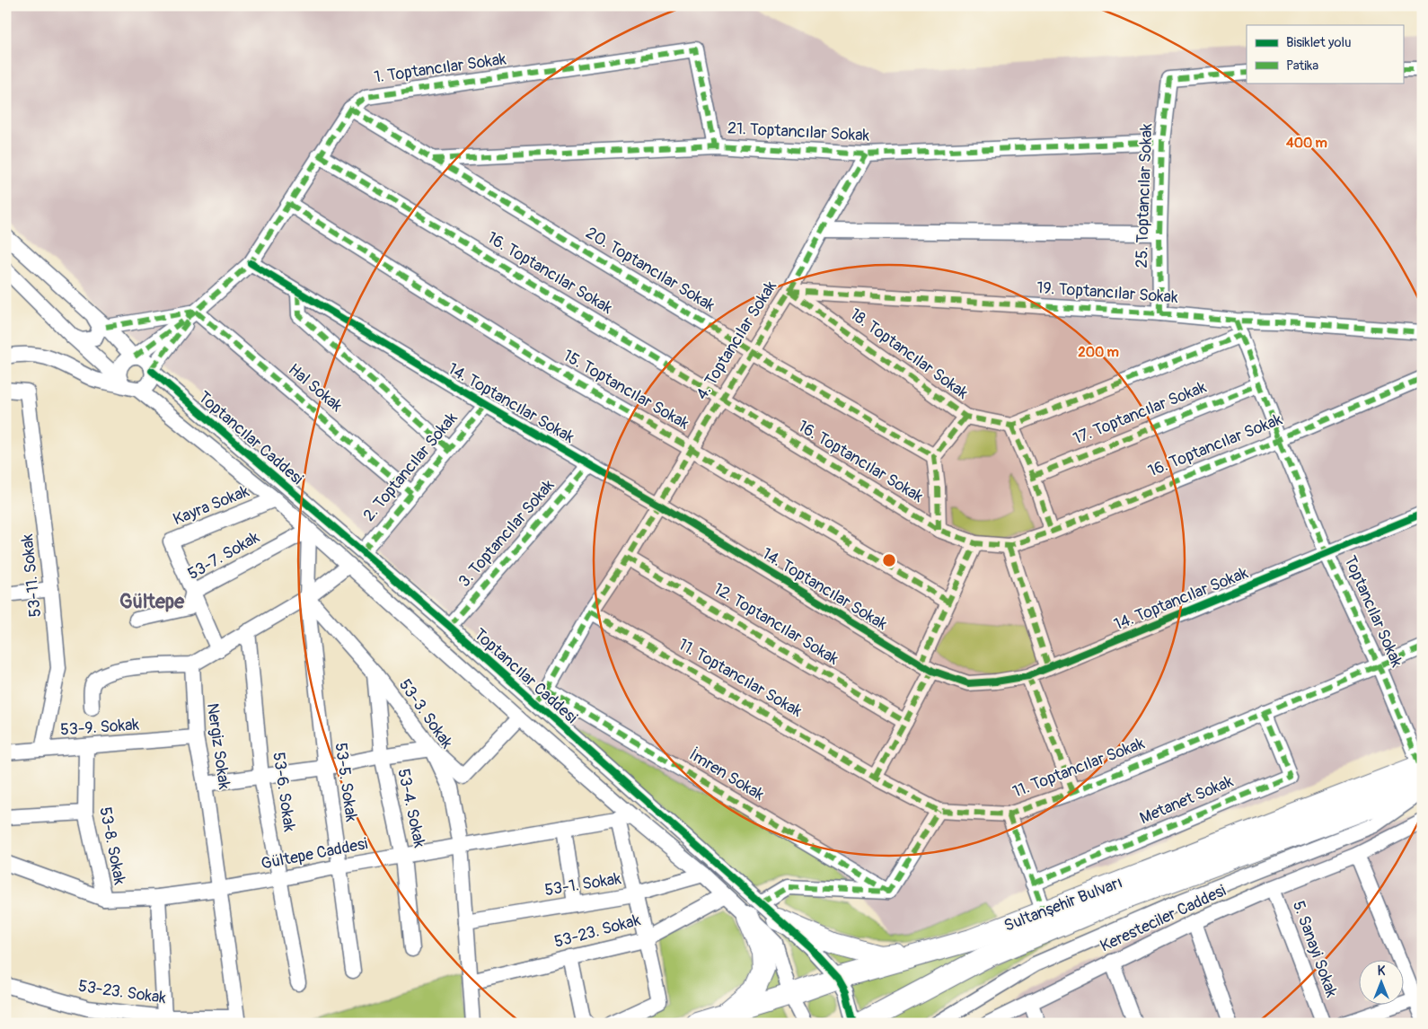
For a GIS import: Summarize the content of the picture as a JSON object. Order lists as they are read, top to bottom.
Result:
{
  "streets": {
    "highway": ["Sultanşehir Bulvarı"],
    "street": [
      "1. Toptancılar Sokak",
      "21. Toptancılar Sokak",
      "25. Toptancılar Sokak",
      "20. Toptancılar Sokak",
      "16. Toptancılar Sokak",
      "19. Toptancılar Sokak",
      "4. Toptancılar Sokak",
      "18. Toptancılar Sokak",
      "Hal Sokak",
      "15. Toptancılar Sokak",
      "14. Toptancılar Sokak",
      "17. Toptancılar Sokak",
      "Toptancılar Caddesi",
      "2. Toptancılar Sokak",
      "Kayra Sokak",
      "3. Toptancılar Sokak",
      "53-7. Sokak",
      "53-11. Sokak",
      "Toptancılar Sokak",
      "12. Toptancılar Sokak",
      "11. Toptancılar Sokak",
      "53-3. Sokak",
      "53-9. Sokak",
      "Nergiz Sokak",
      "İmren Sokak",
      "53-5. Sokak",
      "53-6. Sokak",
      "Metanet Sokak",
      "53-4. Sokak",
      "53-8. Sokak",
      "Gültepe Caddesi",
      "53-1. Sokak",
      "Keresteciler Caddesi",
      "53-23. Sokak",
      "5. Sanayi Sokak"
    ]
  },
  "crossings": [
    ["1. Toptancılar Sokak", "21. Toptancılar Sokak"],
    ["1. Toptancılar Sokak", "20. Toptancılar Sokak"],
    ["1. Toptancılar Sokak", "16. Toptancılar Sokak"],
    ["1. Toptancılar Sokak", "Hal Sokak"],
    ["1. Toptancılar Sokak", "15. Toptancılar Sokak"],
    ["1. Toptancılar Sokak", "14. Toptancılar Sokak"],
    ["1. Toptancılar Sokak", "Toptancılar Caddesi"],
    ["21. Toptancılar Sokak", "25. Toptancılar Sokak"],
    ["21. Toptancılar Sokak", "20. Toptancılar Sokak"],
    ["21. Toptancılar Sokak", "4. Toptancılar Sokak"],
    ["25. Toptancılar Sokak", "19. Toptancılar Sokak"],
    ["20. Toptancılar Sokak", "4. Toptancılar Sokak"],
    ["16. Toptancılar Sokak", "4. Toptancılar Sokak"],
    ["16. Toptancılar Sokak", "Toptancılar Sokak"],
    ["19. Toptancılar Sokak", "4. Toptancılar Sokak"],
    ["19. Toptancılar Sokak", "18. Toptancılar Sokak"],
    ["19. Toptancılar Sokak", "Toptancılar Sokak"],
    ["4. Toptancılar Sokak", "18. Toptancılar Sokak"],
    ["4. Toptancılar Sokak", "15. Toptancılar Sokak"],
    ["4. Toptancılar Sokak", "14. Toptancılar Sokak"],
    ["4. Toptancılar Sokak", "Toptancılar Caddesi"],
    ["4. Toptancılar Sokak", "12. Toptancılar Sokak"],
    ["4. Toptancılar Sokak", "11. Toptancılar Sokak"],
    ["4. Toptancılar Sokak", "İmren Sokak"],
    ["Hal Sokak", "2. Toptancılar Sokak"],
    ["14. Toptancılar Sokak", "2. Toptancılar Sokak"],
    ["14. Toptancılar Sokak", "3. Toptancılar Sokak"],
    ["14. Toptancılar Sokak", "Toptancılar Sokak"],
    ["17. Toptancılar Sokak", "Toptancılar Sokak"],
    ["Toptancılar Caddesi", "2. Toptancılar Sokak"],
    ["Toptancılar Caddesi", "Kayra Sokak"],
    ["Toptancılar Caddesi", "3. Toptancılar Sokak"],
    ["Toptancılar Caddesi", "53-7. Sokak"],
    ["Toptancılar Caddesi", "Gültepe Caddesi"],
    ["Toptancılar Caddesi", "53-1. Sokak"],
    ["Toptancılar Caddesi", "Sultanşehir Bulvarı"],
    ["Toptancılar Caddesi", "53-23. Sokak"],
    ["Kayra Sokak", "53-7. Sokak"],
    ["53-11. Sokak", "53-9. Sokak"],
    ["Toptancılar Sokak", "11. Toptancılar Sokak"],
    ["Toptancılar Sokak", "Sultanşehir Bulvarı"],
    ["11. Toptancılar Sokak", "Metanet Sokak"],
    ["53-3. Sokak", "53-5. Sokak"],
    ["53-3. Sokak", "53-4. Sokak"],
    ["53-3. Sokak", "Gültepe Caddesi"],
    ["53-3. Sokak", "53-1. Sokak"],
    ["53-3. Sokak", "53-23. Sokak"],
    ["53-9. Sokak", "Nergiz Sokak"],
    ["53-9. Sokak", "53-8. Sokak"],
    ["Nergiz Sokak", "Gültepe Caddesi"],
    ["Nergiz Sokak", "53-23. Sokak"],
    ["53-5. Sokak", "Gültepe Caddesi"],
    ["53-6. Sokak", "Gültepe Caddesi"],
    ["53-4. Sokak", "Gültepe Caddesi"],
    ["53-8. Sokak", "Gültepe Caddesi"],
    ["Keresteciler Caddesi", "5. Sanayi Sokak"]
  ],
  "districts": ["Gültepe"],
  "legend": ["Bisiklet yolu", "Patika"],
  "north": "top",
  "rings": ["400 m", "200 m"]
}
